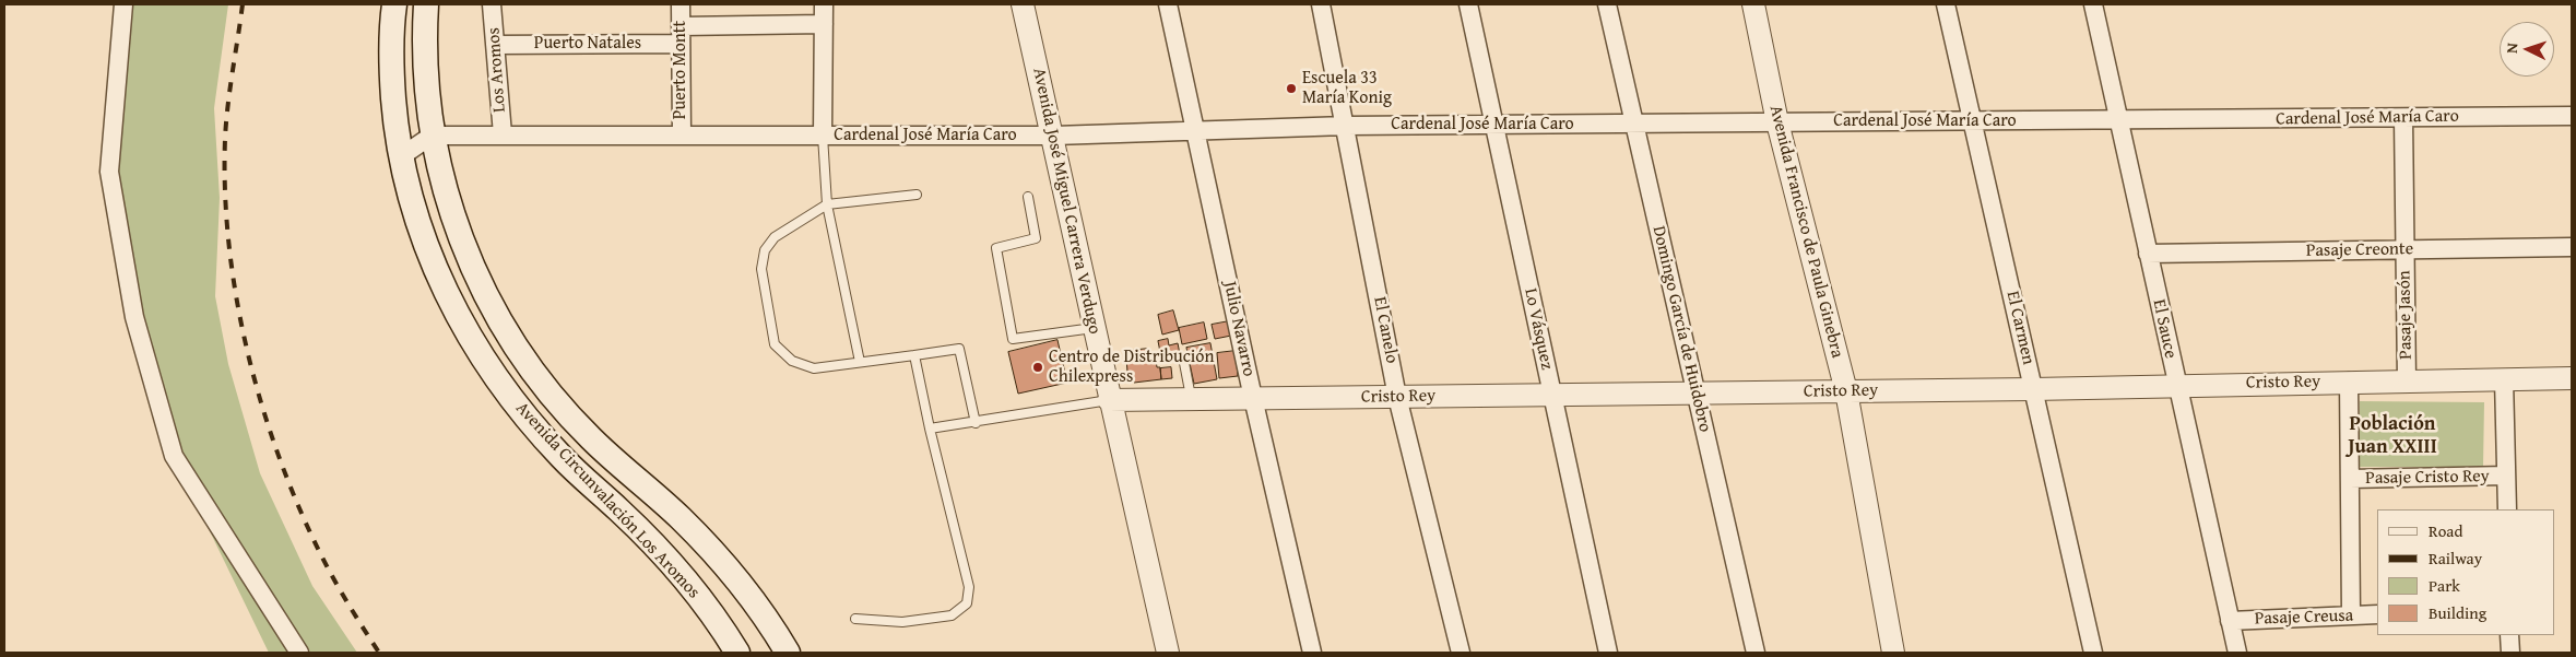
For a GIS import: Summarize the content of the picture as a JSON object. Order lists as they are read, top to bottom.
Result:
{
  "streets": {
    "main road": ["Avenida Circunvalación Los Aromos"],
    "street": [
      "Puerto Natales",
      "Los Aromos",
      "Puerto Montt",
      "Cardenal José María Caro",
      "Avenida José Miguel Carrera Verdugo",
      "Avenida Francisco de Paula Ginebra",
      "Pasaje Creonte",
      "Pasaje Jasón",
      "El Carmen",
      "Julio Navarro",
      "Lo Vásquez",
      "Domingo García de Huidobro",
      "El Sauce",
      "El Canelo",
      "Cristo Rey",
      "Pasaje Cristo Rey",
      "Pasaje Creusa"
    ]
  },
  "crossings": [
    ["Puerto Natales", "Los Aromos"],
    ["Puerto Natales", "Puerto Montt"],
    ["Los Aromos", "Cardenal José María Caro"],
    ["Puerto Montt", "Cardenal José María Caro"],
    ["Cardenal José María Caro", "Avenida José Miguel Carrera Verdugo"],
    ["Cardenal José María Caro", "Avenida Francisco de Paula Ginebra"],
    ["Cardenal José María Caro", "Pasaje Jasón"],
    ["Cardenal José María Caro", "El Carmen"],
    ["Cardenal José María Caro", "Julio Navarro"],
    ["Cardenal José María Caro", "Lo Vásquez"],
    ["Cardenal José María Caro", "Domingo García de Huidobro"],
    ["Cardenal José María Caro", "El Sauce"],
    ["Cardenal José María Caro", "El Canelo"],
    ["Cardenal José María Caro", "Avenida Circunvalación Los Aromos"],
    ["Avenida José Miguel Carrera Verdugo", "Cristo Rey"],
    ["Avenida Francisco de Paula Ginebra", "Cristo Rey"],
    ["Pasaje Creonte", "Pasaje Jasón"],
    ["Pasaje Creonte", "El Sauce"],
    ["Pasaje Jasón", "Cristo Rey"],
    ["El Carmen", "Cristo Rey"],
    ["Julio Navarro", "Cristo Rey"],
    ["Lo Vásquez", "Cristo Rey"],
    ["Domingo García de Huidobro", "Cristo Rey"],
    ["El Sauce", "Cristo Rey"],
    ["El Sauce", "Pasaje Creusa"],
    ["El Canelo", "Cristo Rey"]
  ],
  "districts": ["Población Juan XXIII"],
  "places": ["Escuela 33 María Konig", "Centro de Distribución Chilexpress"],
  "legend": [
    "Road",
    "Railway",
    "Park",
    "Building"
  ],
  "north": "left"
}
